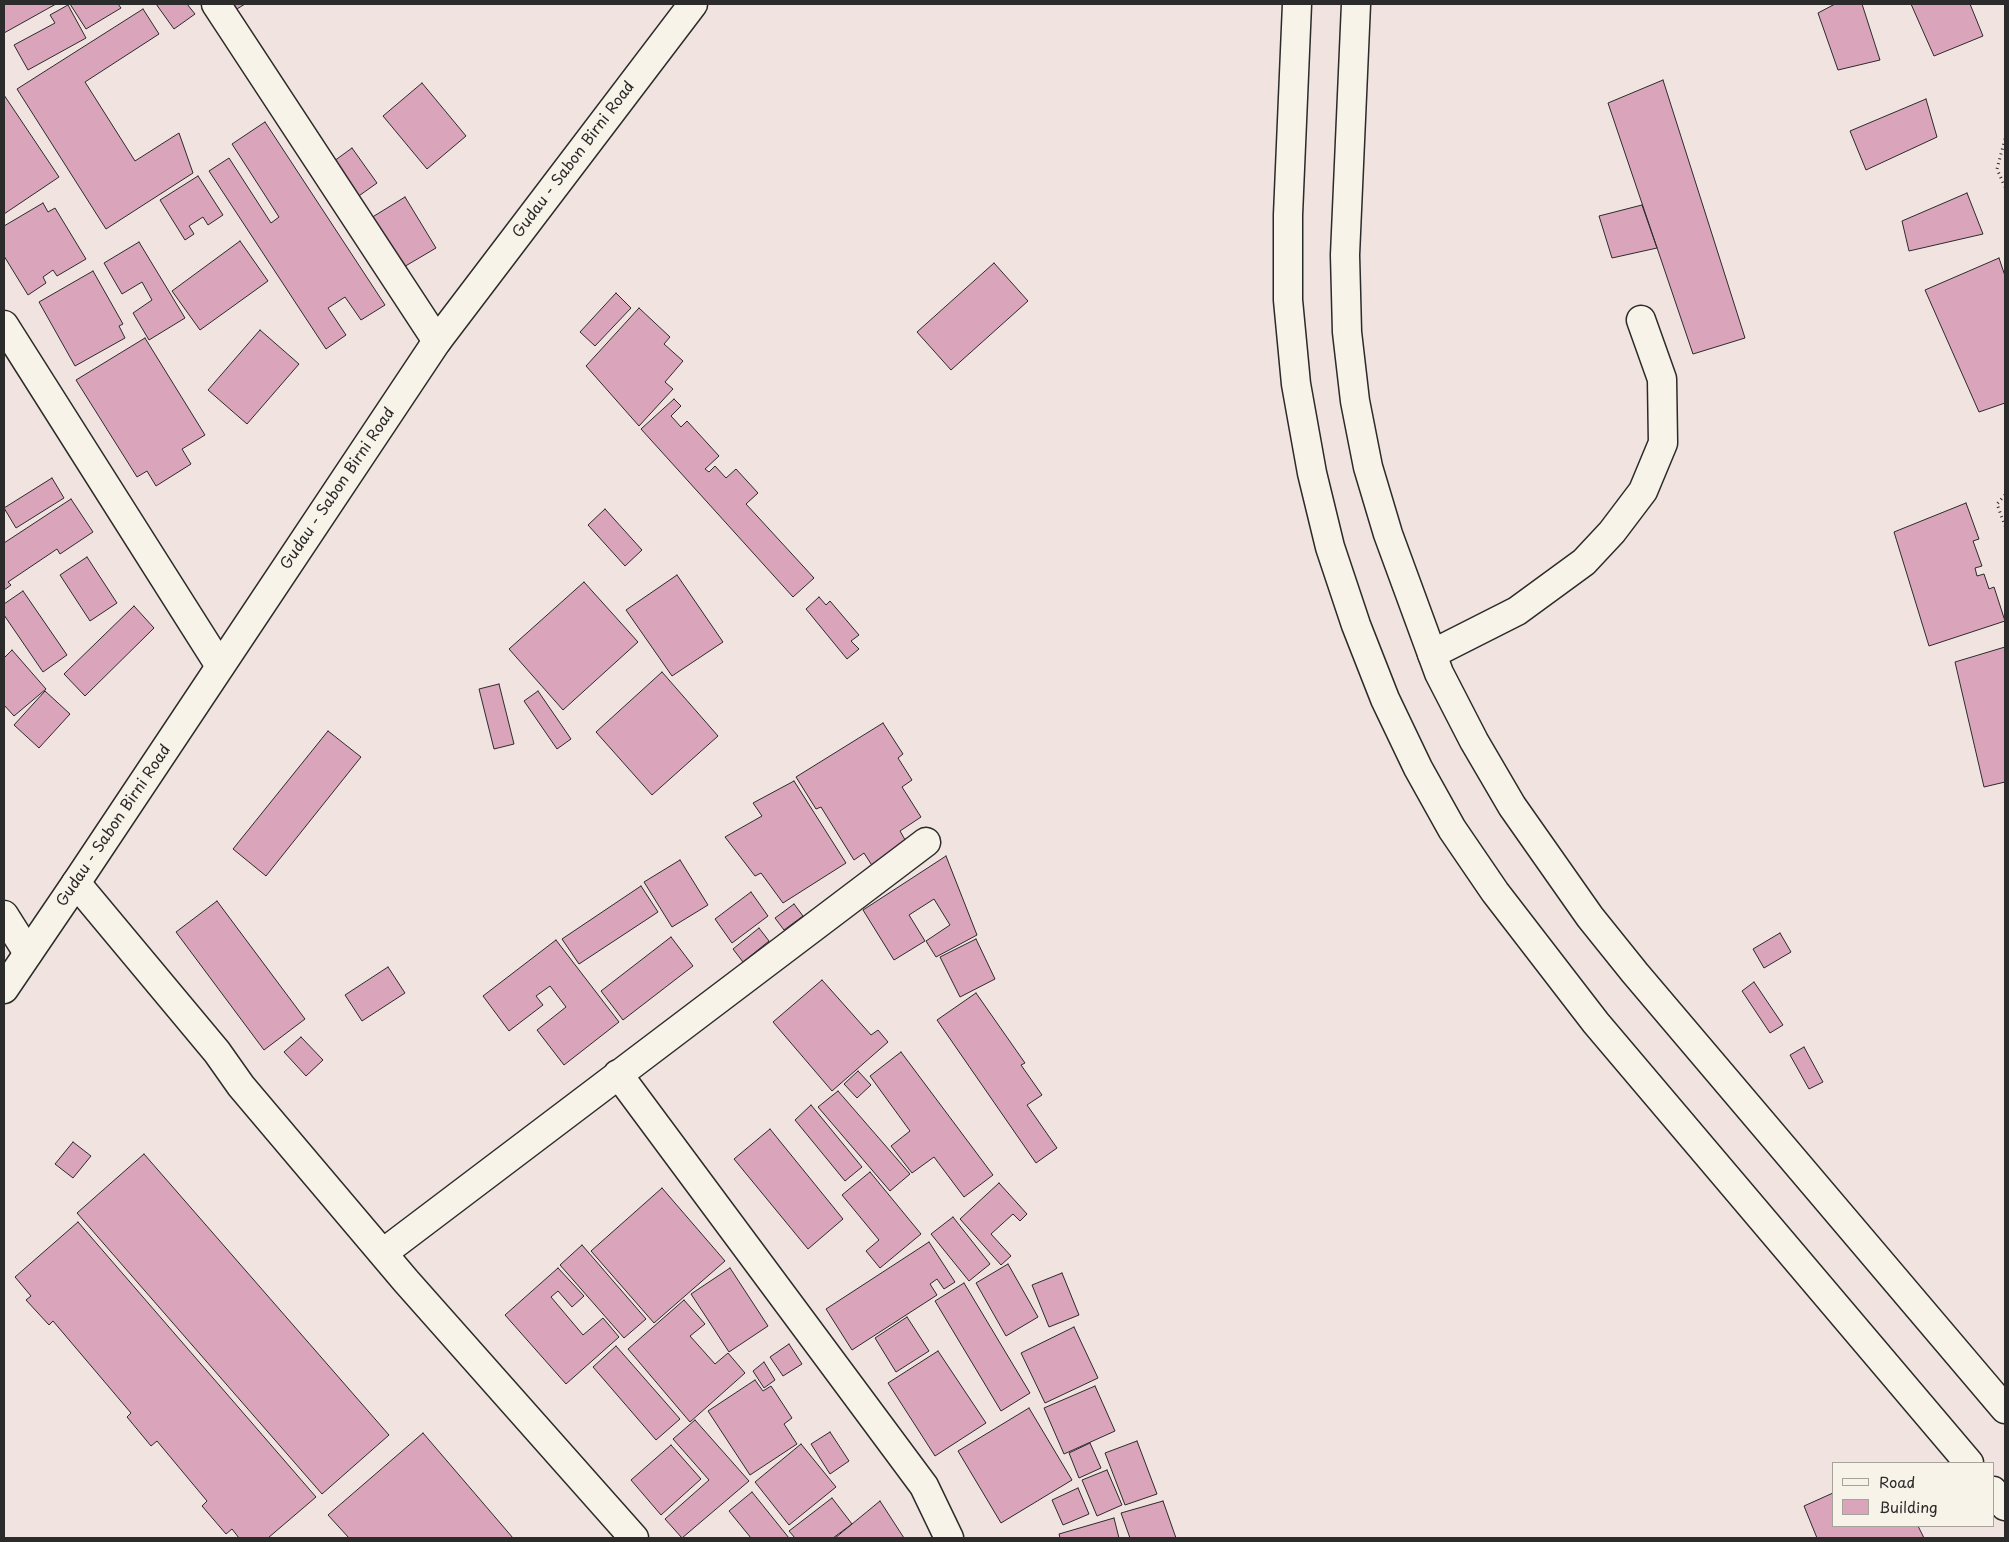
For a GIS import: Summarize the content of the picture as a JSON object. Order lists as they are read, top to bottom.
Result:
{
  "streets": {
    "main road": ["Gudau - Sabon Birni Road"]
  },
  "legend": ["Road", "Building"]
}
